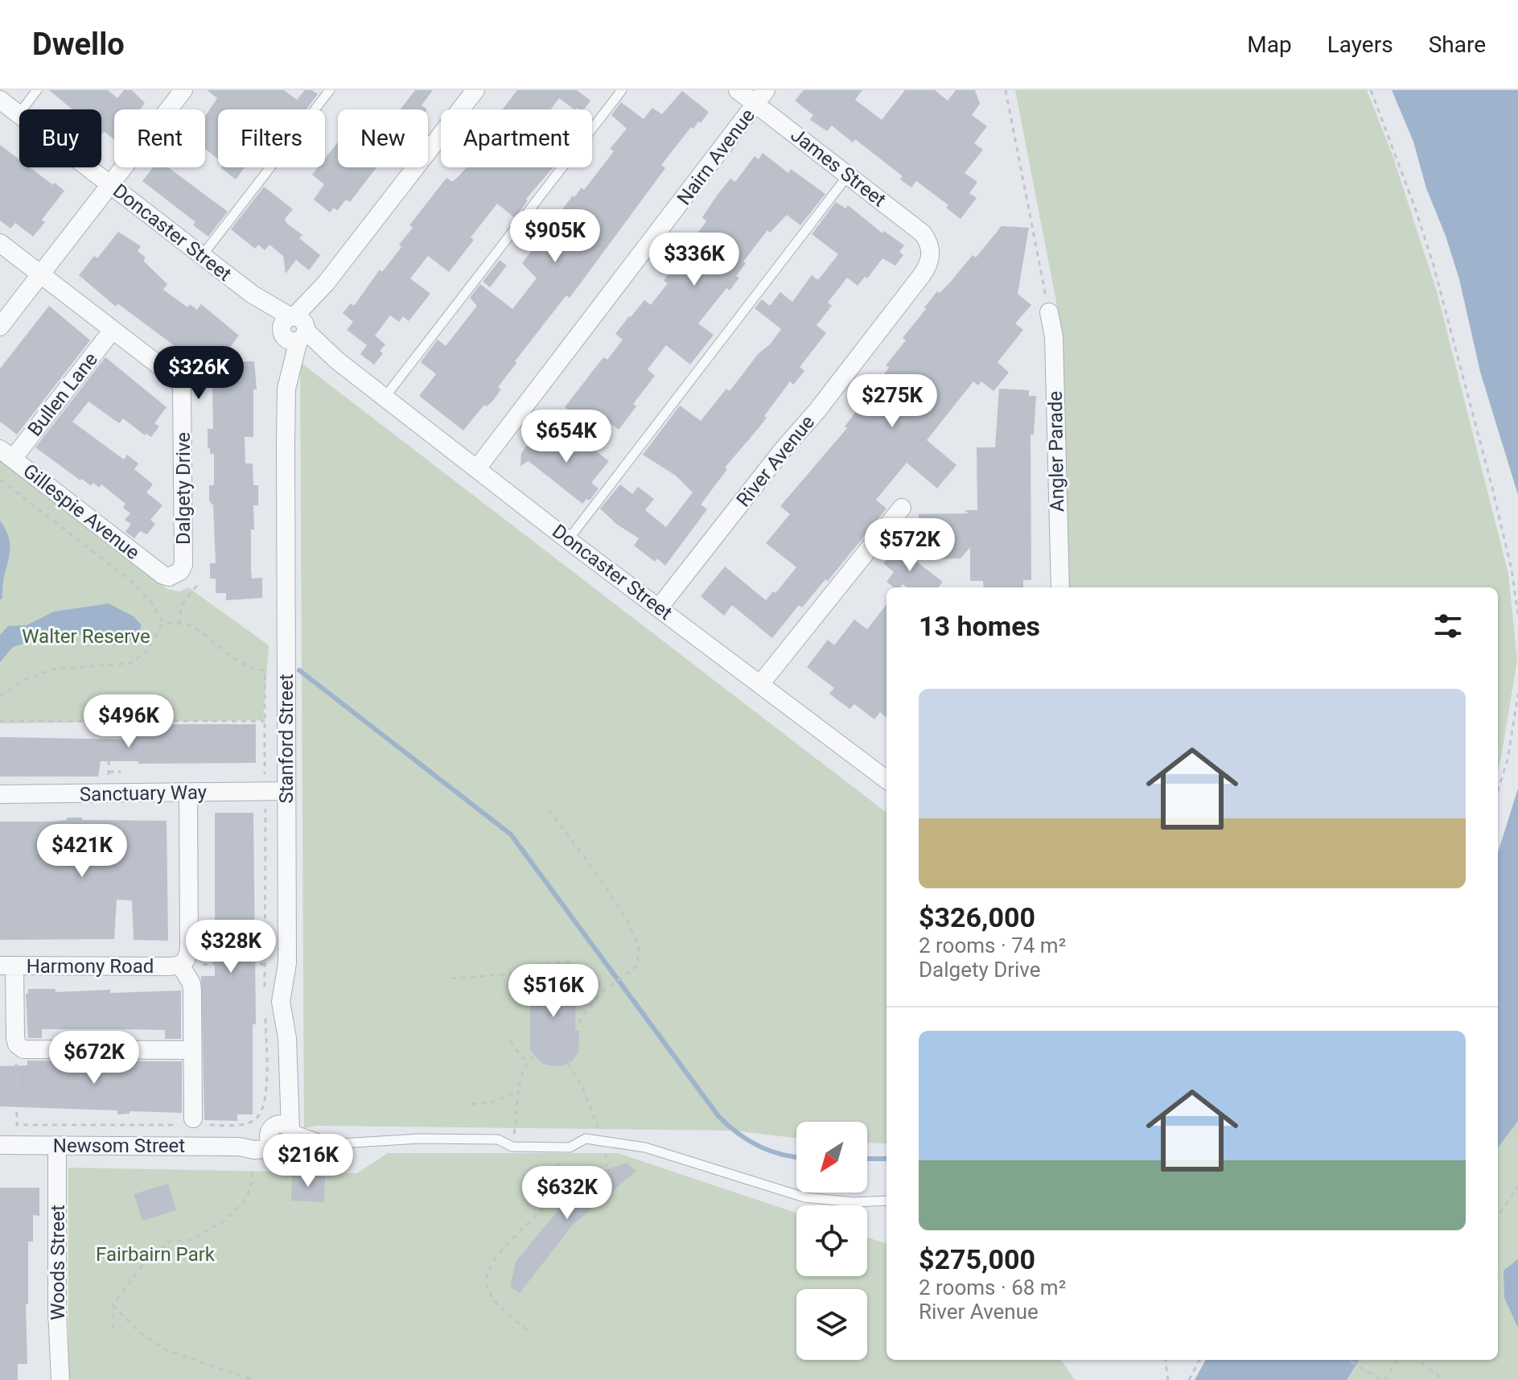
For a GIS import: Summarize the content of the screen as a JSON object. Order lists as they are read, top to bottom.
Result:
{
  "streets": {
    "street": [
      "Nairn Avenue",
      "James Street",
      "Doncaster Street",
      "Bullen Lane",
      "Angler Parade",
      "River Avenue",
      "Dalgety Drive",
      "Gillespie Avenue",
      "Stanford Street",
      "Sanctuary Way",
      "Harmony Road",
      "Newsom Street",
      "Woods Street"
    ]
  },
  "crossings": [
    ["Nairn Avenue", "James Street"],
    ["Nairn Avenue", "Doncaster Street"],
    ["James Street", "River Avenue"],
    ["Doncaster Street", "River Avenue"],
    ["Doncaster Street", "Stanford Street"],
    ["Bullen Lane", "Dalgety Drive"],
    ["Bullen Lane", "Gillespie Avenue"],
    ["Dalgety Drive", "Gillespie Avenue"],
    ["Stanford Street", "Sanctuary Way"],
    ["Stanford Street", "Newsom Street"],
    ["Newsom Street", "Woods Street"]
  ],
  "parks": ["Walter Reserve", "Fairbairn Park"],
  "north": "bottom left",
  "page": {
    "header": "Dwello",
    "nav": ["Map", "Layers", "Share"],
    "chip": [
      "Buy",
      "Rent",
      "Filters",
      "New",
      "Apartment"
    ],
    "price": [
      "$905K",
      "$336K",
      "$326K",
      "$275K",
      "$654K",
      "$572K",
      "$496K",
      "$421K",
      "$328K",
      "$516K",
      "$672K",
      "$216K",
      "$632K"
    ],
    "heading": "13 homes",
    "list": [
      {
        "name": "$326,000",
        "note": "2 rooms · 74 m² · Dalgety Drive"
      },
      {
        "name": "$275,000",
        "note": "2 rooms · 68 m² · River Avenue"
      }
    ]
  }
}
